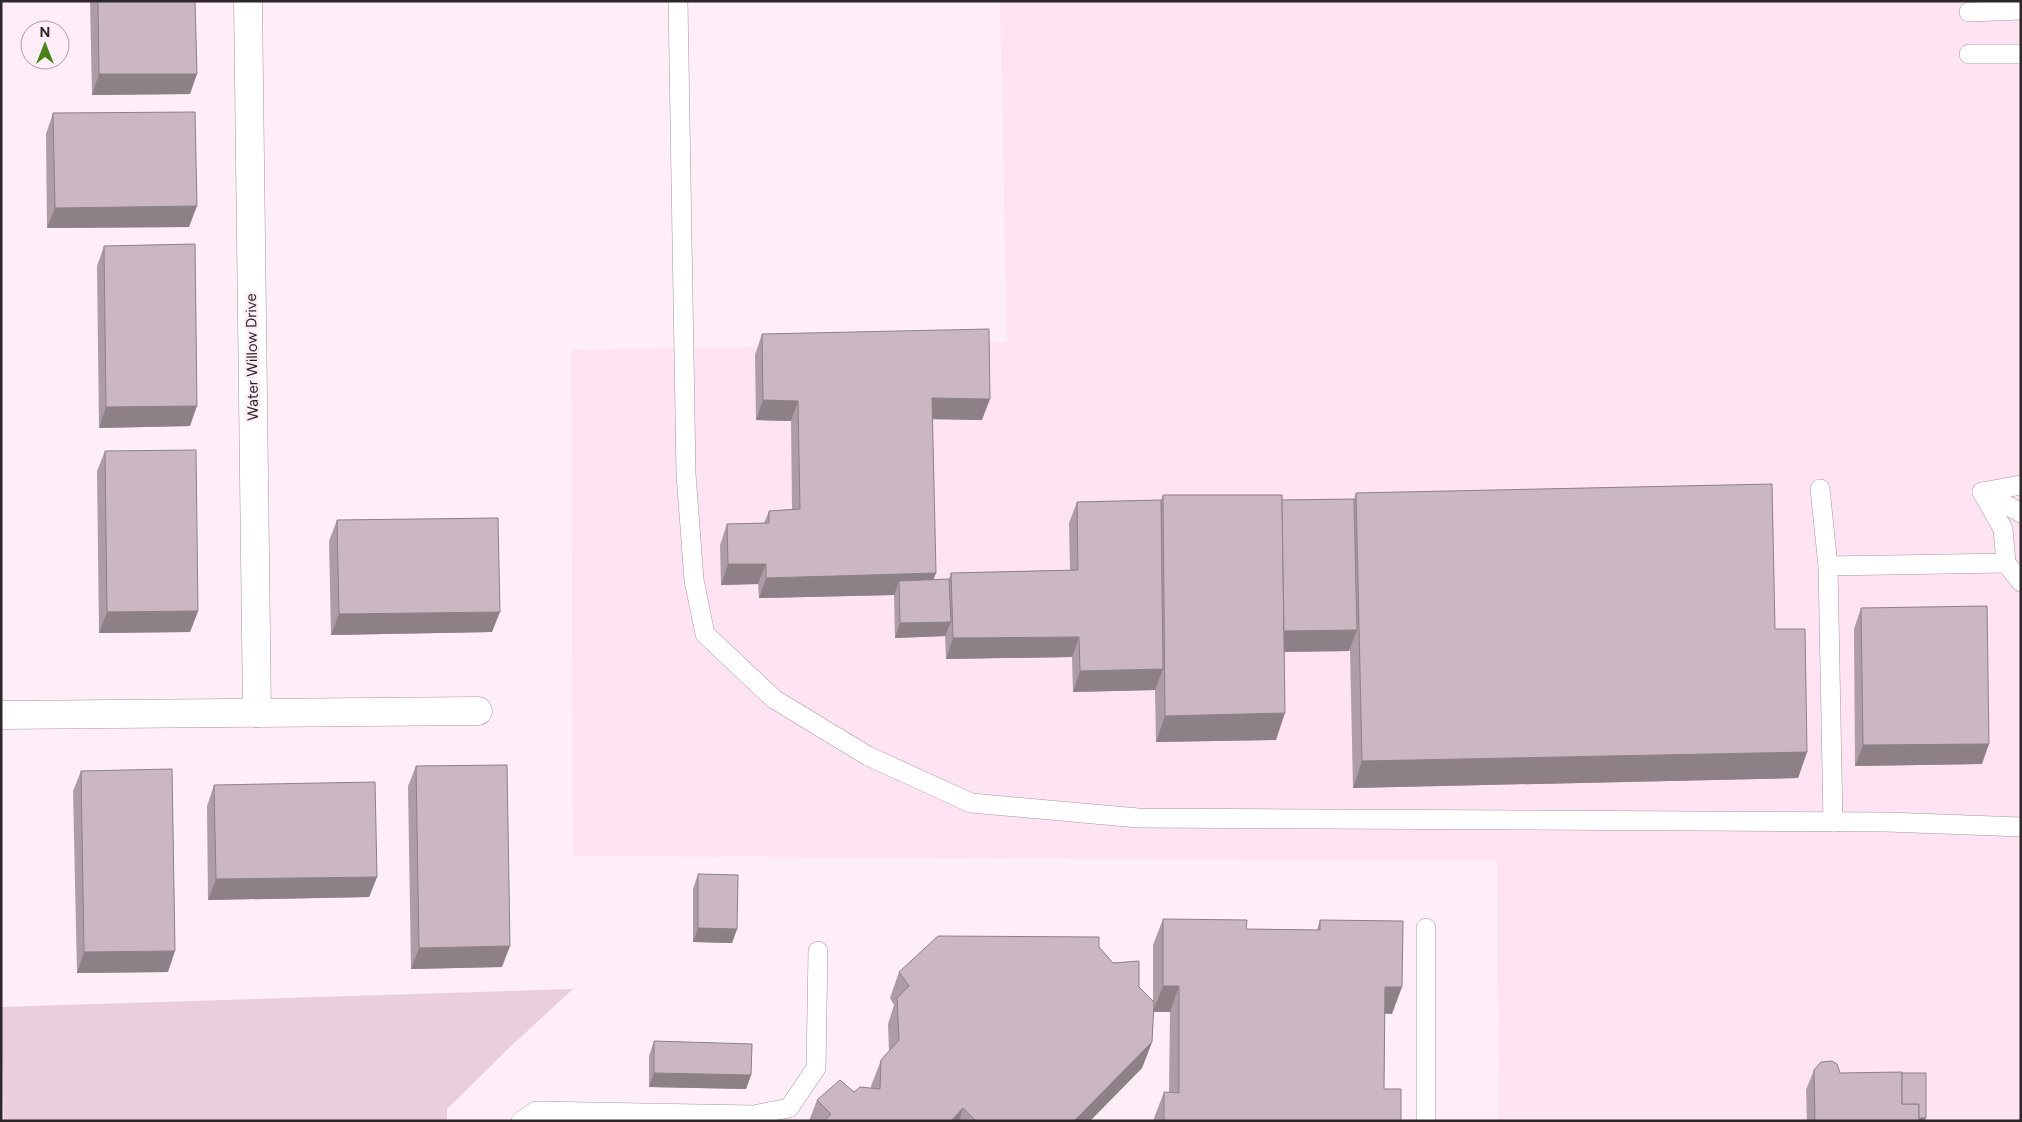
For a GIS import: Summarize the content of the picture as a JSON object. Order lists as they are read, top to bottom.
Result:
{
  "streets": {
    "street": ["Water Willow Drive"]
  },
  "north": "top"
}
